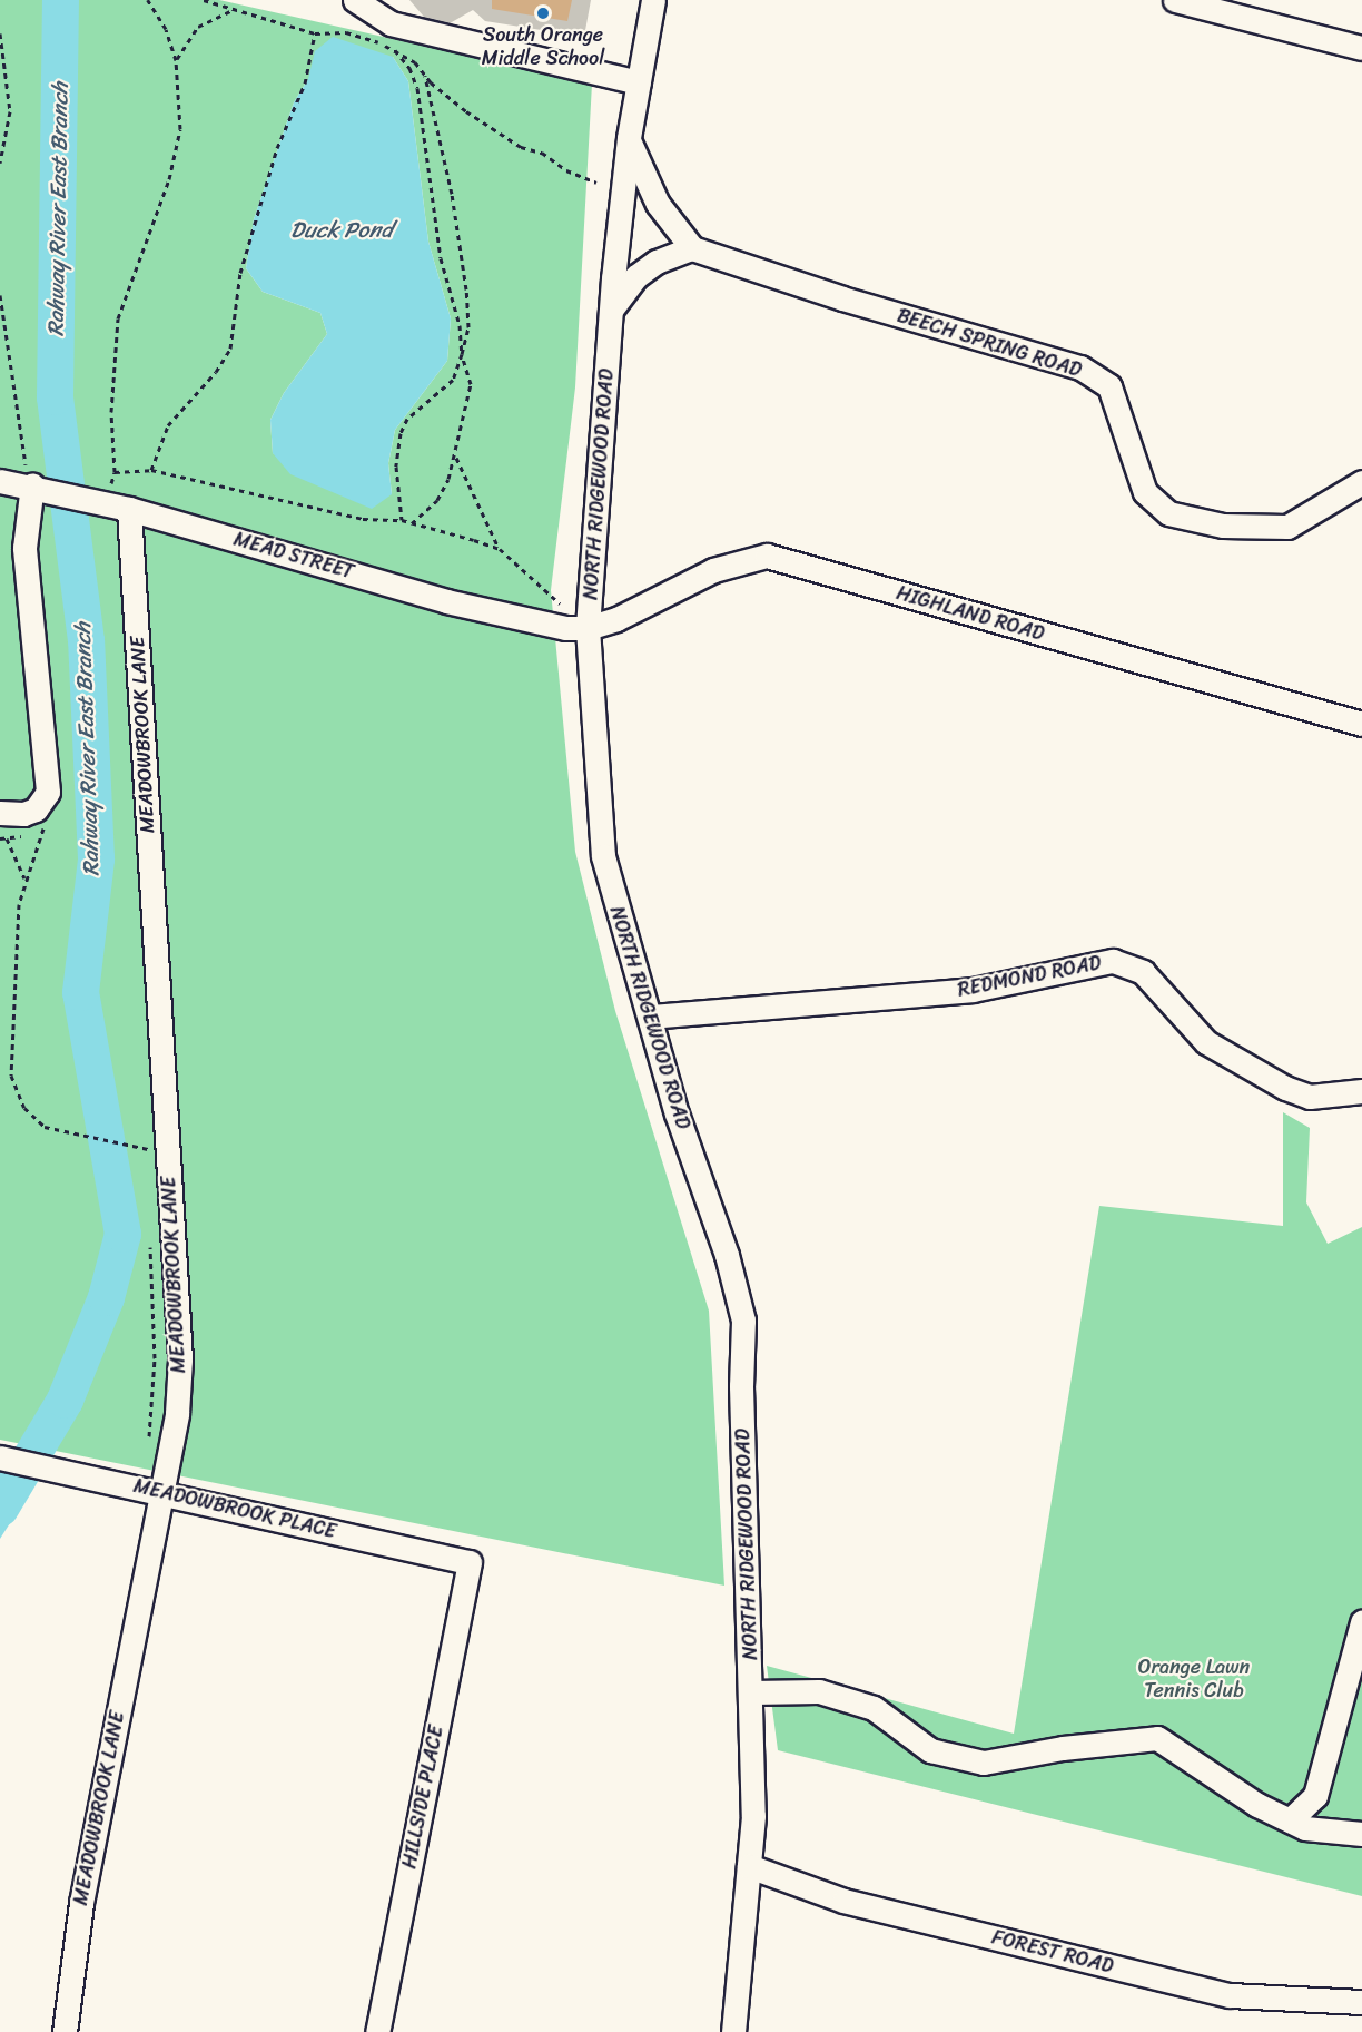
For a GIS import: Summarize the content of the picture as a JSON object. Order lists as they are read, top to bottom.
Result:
{
  "streets": {
    "street": [
      "BEECH SPRING ROAD",
      "NORTH RIDGEWOOD ROAD",
      "MEAD STREET",
      "HIGHLAND ROAD",
      "MEADOWBROOK LANE",
      "REDMOND ROAD",
      "MEADOWBROOK PLACE",
      "HILLSIDE PLACE",
      "FOREST ROAD"
    ]
  },
  "crossings": [
    ["NORTH RIDGEWOOD ROAD", "MEAD STREET"],
    ["NORTH RIDGEWOOD ROAD", "HIGHLAND ROAD"],
    ["NORTH RIDGEWOOD ROAD", "REDMOND ROAD"],
    ["NORTH RIDGEWOOD ROAD", "FOREST ROAD"],
    ["MEAD STREET", "HIGHLAND ROAD"],
    ["MEAD STREET", "MEADOWBROOK LANE"],
    ["MEADOWBROOK LANE", "MEADOWBROOK PLACE"],
    ["MEADOWBROOK PLACE", "HILLSIDE PLACE"]
  ],
  "water": ["Rahway River East Branch", "Duck Pond"],
  "parks": ["Orange Lawn Tennis Club"],
  "places": ["South Orange Middle School"]
}
